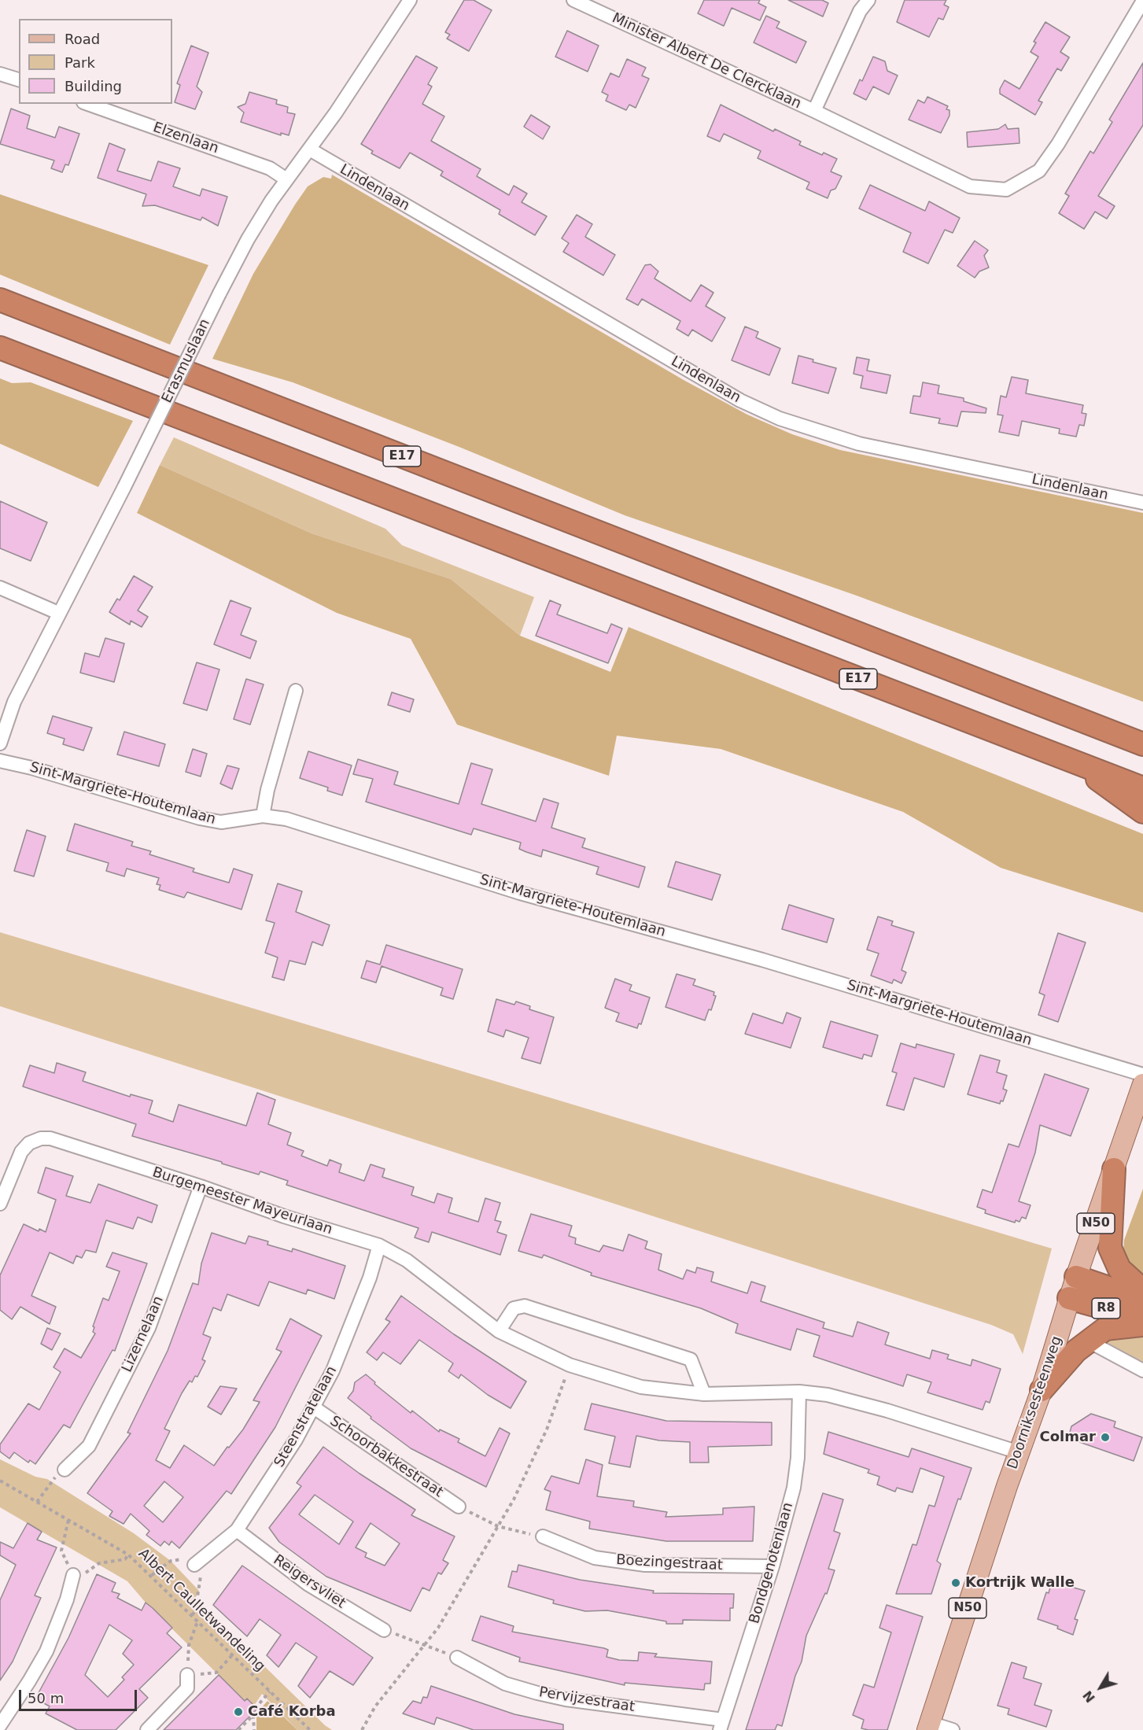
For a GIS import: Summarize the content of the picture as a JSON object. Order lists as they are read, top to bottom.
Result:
{
  "streets": {
    "highway": ["E17", "R8"],
    "main road": ["N50", "Doorniksesteenweg"],
    "street": [
      "Minister Albert De Clercklaan",
      "Elzenlaan",
      "Lindenlaan",
      "Erasmuslaan",
      "Sint-Margriete-Houtemlaan",
      "Burgemeester Mayeurlaan",
      "Lizernelaan",
      "Steenstratelaan",
      "Schoorbakkestraat",
      "Boezingestraat",
      "Bondgenotenlaan",
      "Reigersvliet",
      "Pervijzestraat"
    ],
    "path": ["Albert Caulletwandeling"]
  },
  "crossings": [
    ["Elzenlaan", "Erasmuslaan"],
    ["Lindenlaan", "Erasmuslaan"],
    ["Burgemeester Mayeurlaan", "Lizernelaan"],
    ["Burgemeester Mayeurlaan", "Doorniksesteenweg"],
    ["Burgemeester Mayeurlaan", "Steenstratelaan"],
    ["Burgemeester Mayeurlaan", "Bondgenotenlaan"],
    ["R8", "Doorniksesteenweg"],
    ["Steenstratelaan", "Schoorbakkestraat"],
    ["Steenstratelaan", "Reigersvliet"],
    ["Boezingestraat", "Bondgenotenlaan"],
    ["Bondgenotenlaan", "Pervijzestraat"]
  ],
  "places": ["Colmar", "Kortrijk Walle", "Café Korba"],
  "legend": ["Road", "Park", "Building"],
  "scale_bar": "50 m",
  "north": "bottom left"
}
